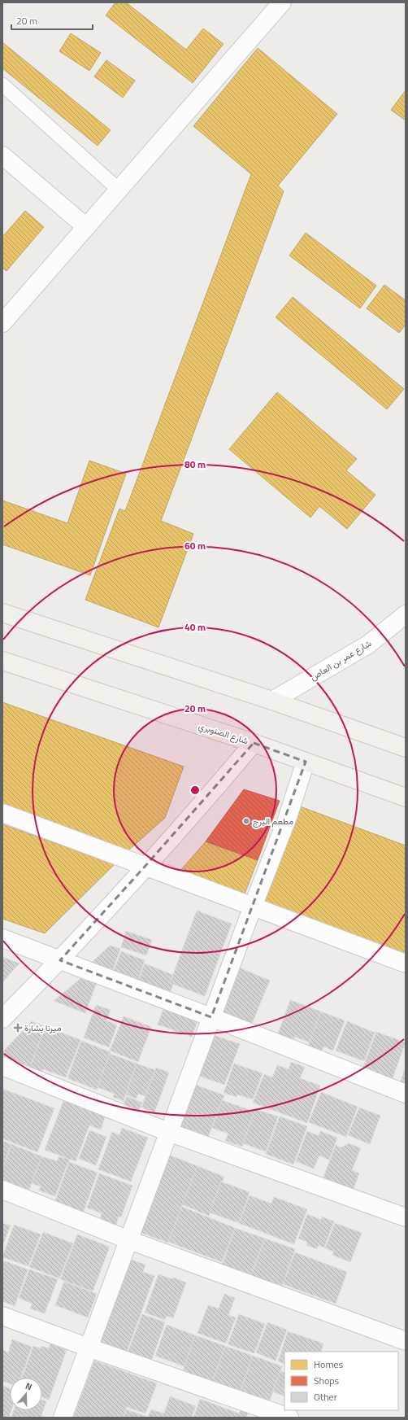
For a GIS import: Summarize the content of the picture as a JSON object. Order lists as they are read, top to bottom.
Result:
{
  "streets": {
    "main road": ["شارع الصنوبري"],
    "street": ["شارع عمر بن العاص"]
  },
  "places": {
    "other": ["مطعم البرج"],
    "health": ["ميرنا بشارة"]
  },
  "legend": ["Homes", "Shops", "Other"],
  "scale_bar": "20 m",
  "north": "top",
  "rings": [
    "80 m",
    "60 m",
    "40 m",
    "20 m"
  ]
}
